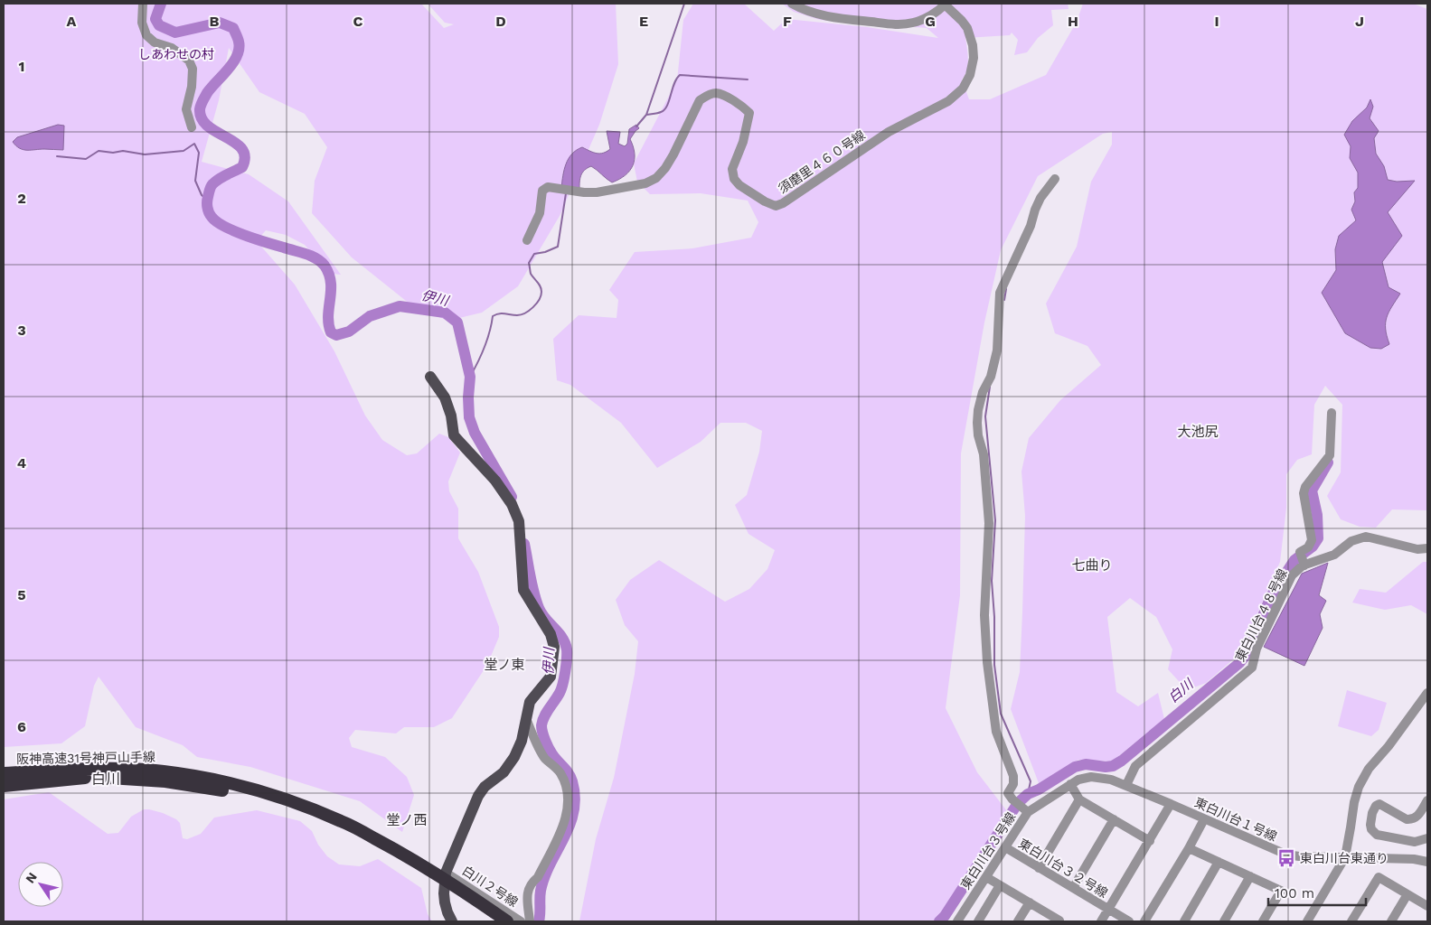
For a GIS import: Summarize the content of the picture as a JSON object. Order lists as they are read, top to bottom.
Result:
{
  "streets": {
    "highway": ["阪神高速31号神戸山手線"],
    "street": [
      "須磨里４６０号線",
      "東白川台４８号線",
      "東白川台１号線",
      "東白川台３号線",
      "東白川台３２号線",
      "白川２号線"
    ]
  },
  "crossings": [
    ["東白川台４８号線", "東白川台３号線"],
    ["東白川台１号線", "東白川台３号線"],
    ["東白川台３号線", "東白川台３２号線"]
  ],
  "districts": [
    "大池尻",
    "七曲り",
    "堂ノ東",
    "白川",
    "堂ノ西"
  ],
  "water": ["伊川", "白川"],
  "parks": ["しあわせの村"],
  "places": {
    "bus stop": ["東白川台東通り"]
  },
  "scale_bar": "100 m",
  "north": "top left",
  "grid": {
    "columns": [
      "A",
      "B",
      "C",
      "D",
      "E",
      "F",
      "G",
      "H",
      "I",
      "J"
    ],
    "rows": [
      "1",
      "2",
      "3",
      "4",
      "5",
      "6"
    ]
  }
}
